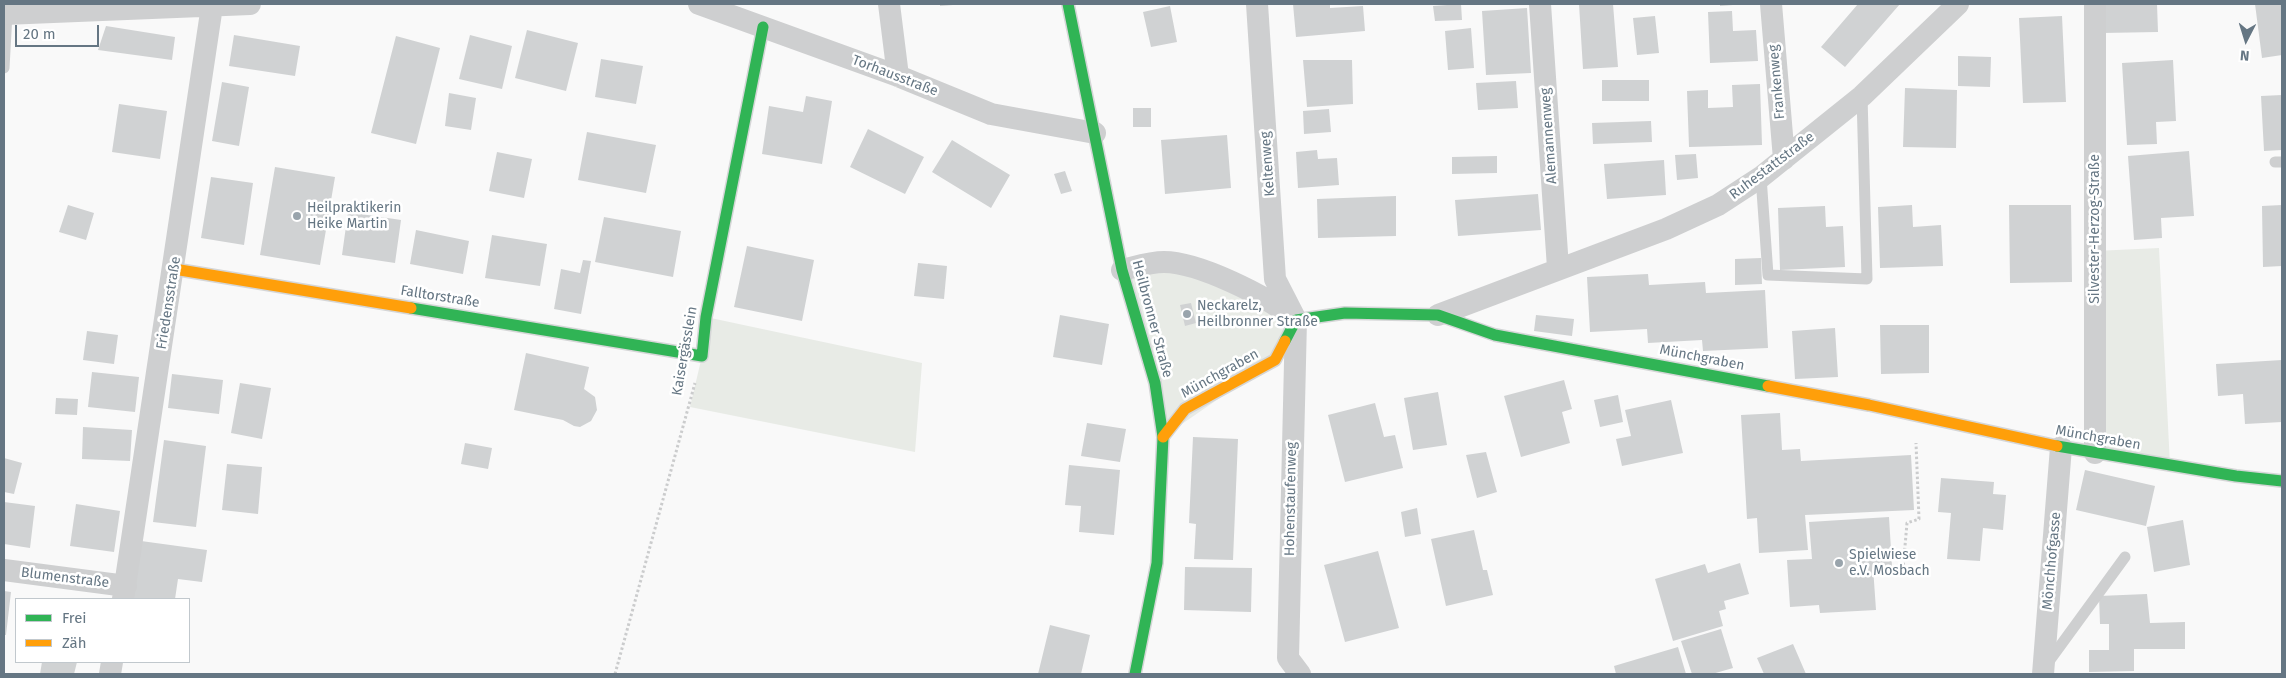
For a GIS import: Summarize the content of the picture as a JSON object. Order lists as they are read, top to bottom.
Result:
{
  "streets": {
    "street": [
      "Torhausstraße",
      "Frankenweg",
      "Alemannenweg",
      "Keltenweg",
      "Ruhestattstraße",
      "Silvester-Herzog-Straße",
      "Falltorstraße",
      "Friedensstraße",
      "Heilbronner Straße",
      "Kaisergässlein",
      "Münchgraben",
      "Hohenstaufenweg",
      "Mönchhofgasse",
      "Blumenstraße"
    ]
  },
  "crossings": [
    ["Torhausstraße", "Heilbronner Straße"],
    ["Torhausstraße", "Kaisergässlein"],
    ["Frankenweg", "Ruhestattstraße"],
    ["Alemannenweg", "Ruhestattstraße"],
    ["Keltenweg", "Münchgraben"],
    ["Keltenweg", "Hohenstaufenweg"],
    ["Ruhestattstraße", "Münchgraben"],
    ["Silvester-Herzog-Straße", "Münchgraben"],
    ["Falltorstraße", "Friedensstraße"],
    ["Falltorstraße", "Kaisergässlein"],
    ["Friedensstraße", "Blumenstraße"],
    ["Heilbronner Straße", "Münchgraben"],
    ["Münchgraben", "Hohenstaufenweg"],
    ["Münchgraben", "Mönchhofgasse"]
  ],
  "places": ["Heilpraktikerin Heike Martin", "Neckarelz, Heilbronner Straße", "Spielwiese e.V. Mosbach"],
  "legend": ["Frei", "Zäh"],
  "scale_bar": "20 m",
  "north": "bottom"
}
